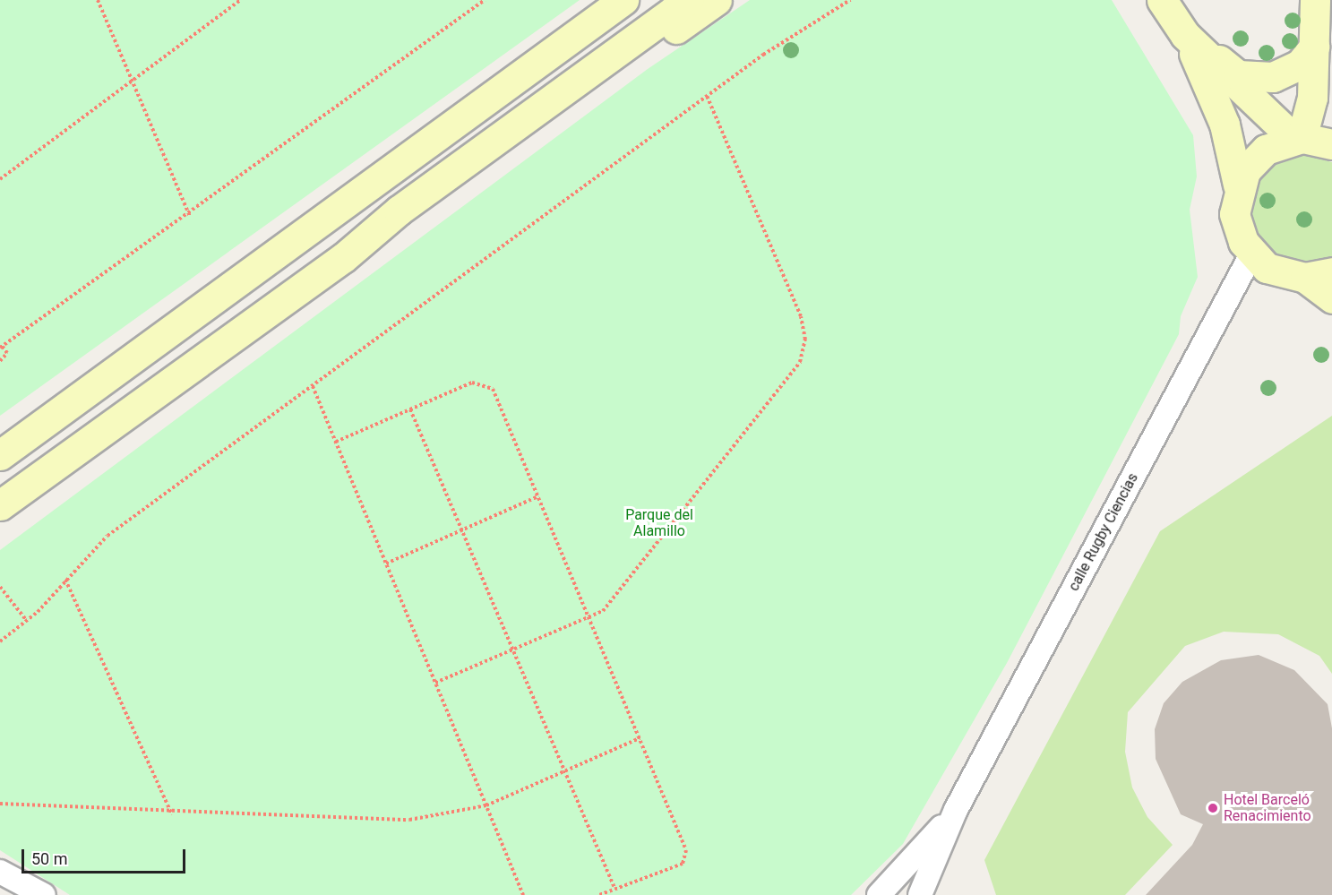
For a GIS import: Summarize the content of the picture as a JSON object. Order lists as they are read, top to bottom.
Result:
{
  "streets": {
    "street": ["calle Rugby Ciencias"]
  },
  "parks": ["Parque del Alamillo"],
  "places": ["Hotel Barceló Renacimiento"],
  "scale_bar": "50 m"
}
